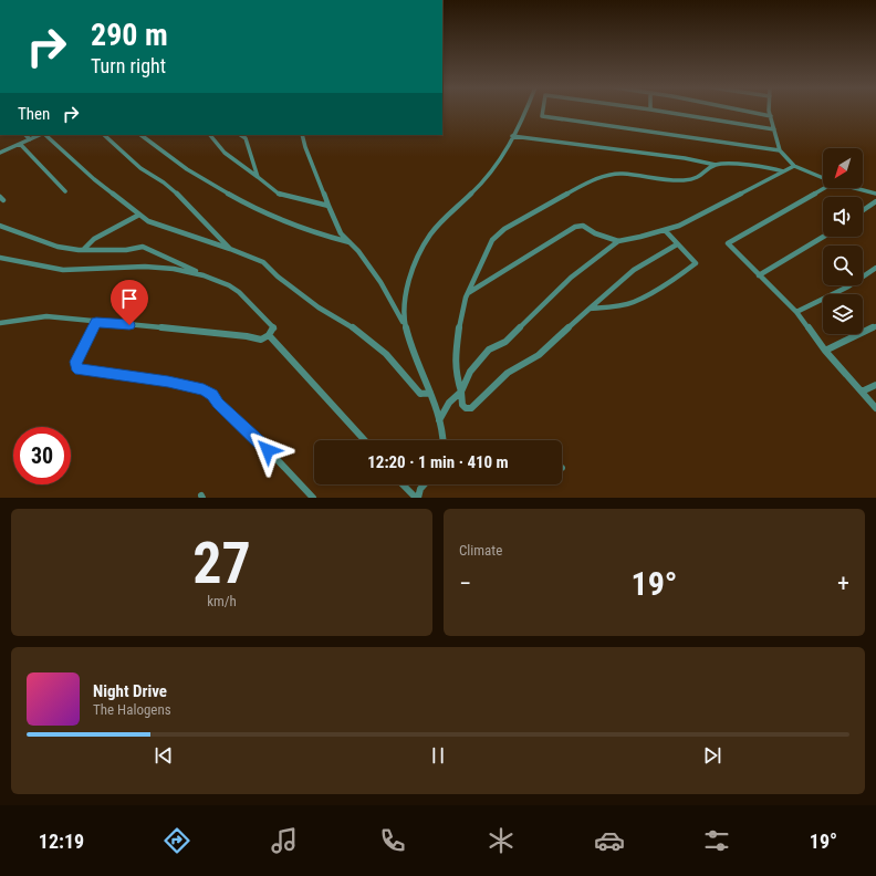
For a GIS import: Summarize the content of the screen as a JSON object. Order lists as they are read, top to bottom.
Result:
{
  "north": "bottom left",
  "page": {
    "turn": ["290 m", "Turn right"],
    "then": "Then",
    "limit": "30",
    "trip": "12:20 · 1 min · 410 m",
    "tile": [
      ["27", "km/h"],
      "Climate"
    ],
    "heat": ["−", "19°", "+"],
    "song": ["Night Drive", "The Halogens"],
    "tabs": ["12:19", "19°"]
  }
}
